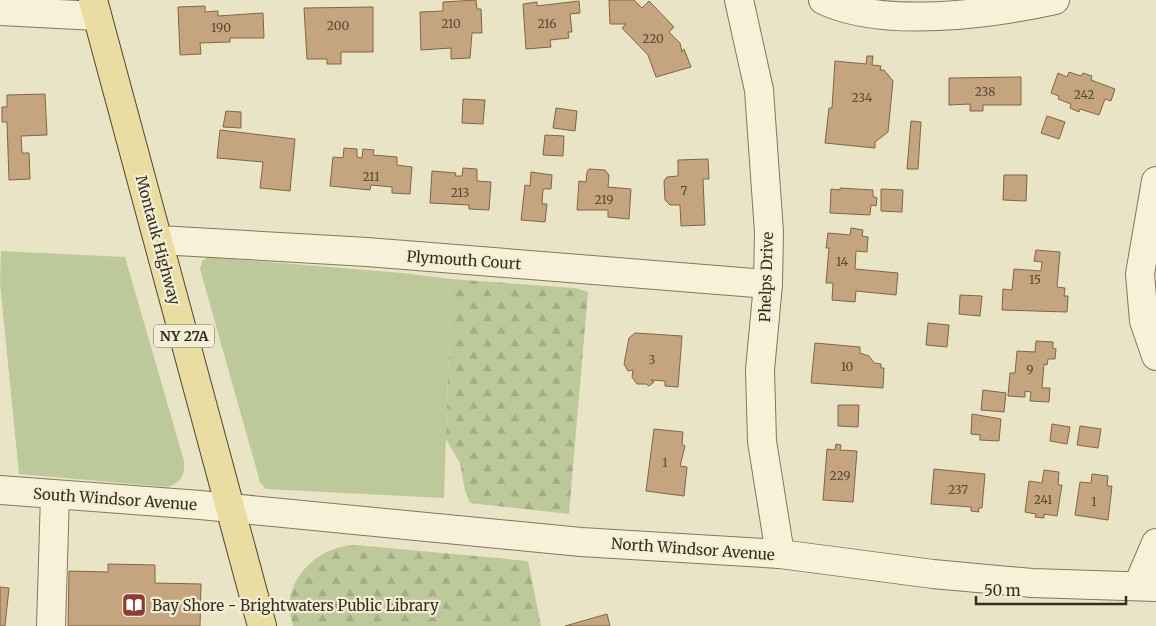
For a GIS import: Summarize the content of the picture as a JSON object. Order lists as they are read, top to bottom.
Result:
{
  "streets": {
    "main road": ["Montauk Highway", "NY 27A"],
    "street": [
      "Plymouth Court",
      "Phelps Drive",
      "South Windsor Avenue",
      "North Windsor Avenue"
    ]
  },
  "crossings": [
    ["Montauk Highway", "Plymouth Court"],
    ["Montauk Highway", "South Windsor Avenue"],
    ["Montauk Highway", "North Windsor Avenue"],
    ["Plymouth Court", "Phelps Drive"],
    ["Phelps Drive", "North Windsor Avenue"],
    ["South Windsor Avenue", "North Windsor Avenue"]
  ],
  "places": {
    "library": ["Bay Shore - Brightwaters Public Library"]
  },
  "house_numbers": [
    "210",
    "216",
    "200",
    "190",
    "220",
    "238",
    "242",
    "234",
    "211",
    "7",
    "213",
    "219",
    "14",
    "15",
    "3",
    "10",
    "9",
    "1",
    "229",
    "237",
    "241",
    "1"
  ],
  "scale_bar": "50 m"
}
